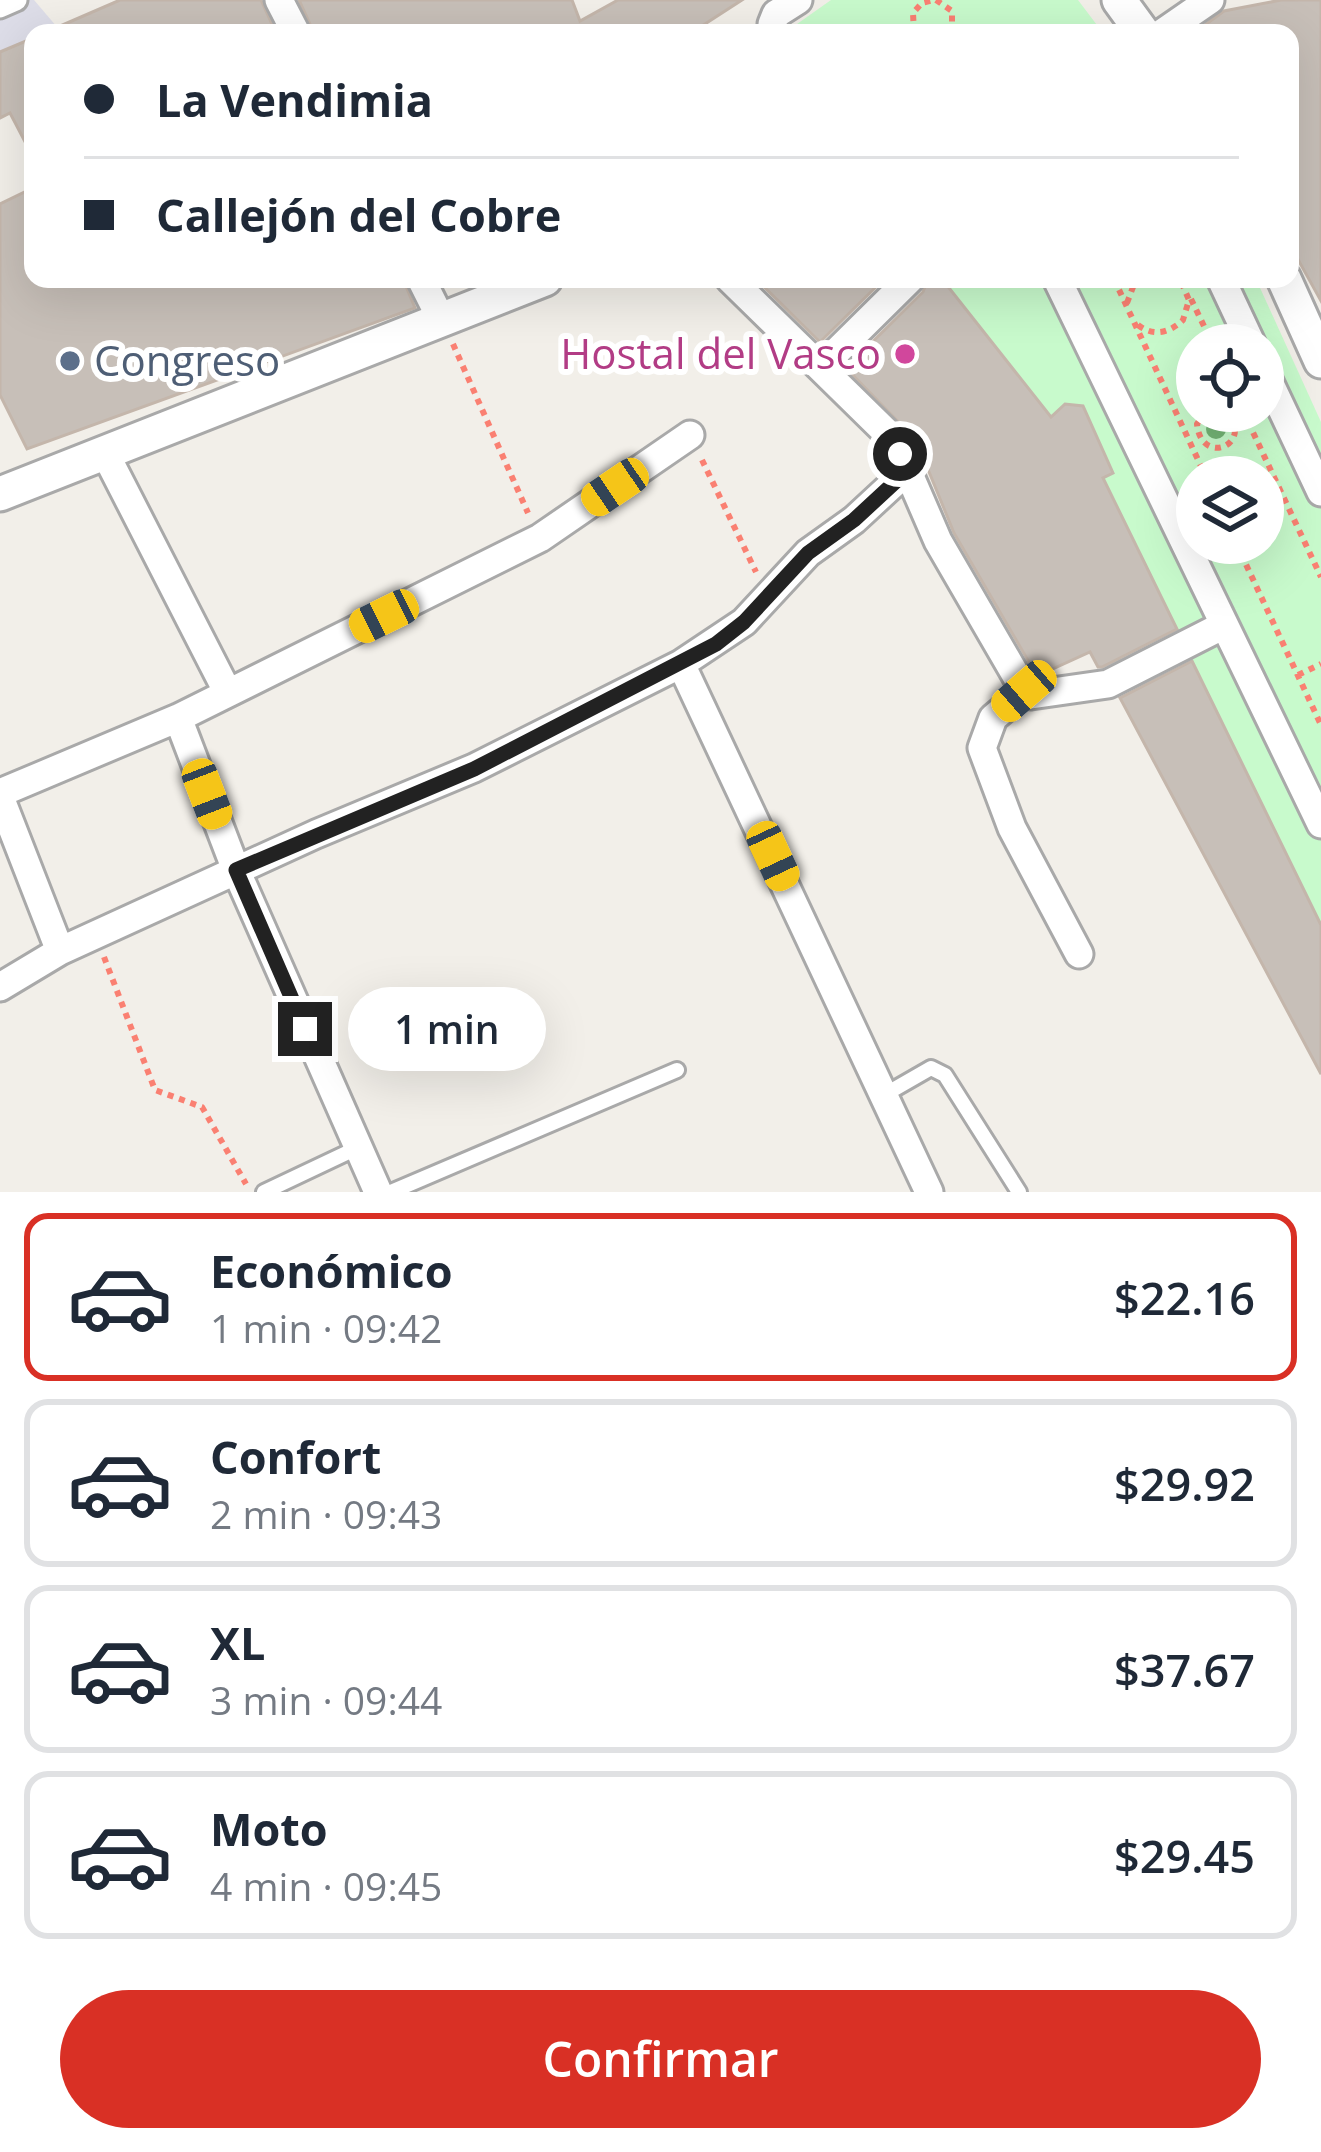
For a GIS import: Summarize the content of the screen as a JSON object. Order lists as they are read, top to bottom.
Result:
{
  "places": ["Hostal del Vasco", "Congreso"],
  "page": {
    "banner": ["La Vendimia", "Callejón del Cobre"],
    "bubble": "1 min",
    "list": [
      {
        "name": "Económico",
        "note": "1 min · 09:42",
        "value": "$22.16"
      },
      {
        "name": "Confort",
        "note": "2 min · 09:43",
        "value": "$29.92"
      },
      {
        "name": "XL",
        "note": "3 min · 09:44",
        "value": "$37.67"
      },
      {
        "name": "Moto",
        "note": "4 min · 09:45",
        "value": "$29.45"
      }
    ],
    "buttons": "Confirmar"
  }
}
